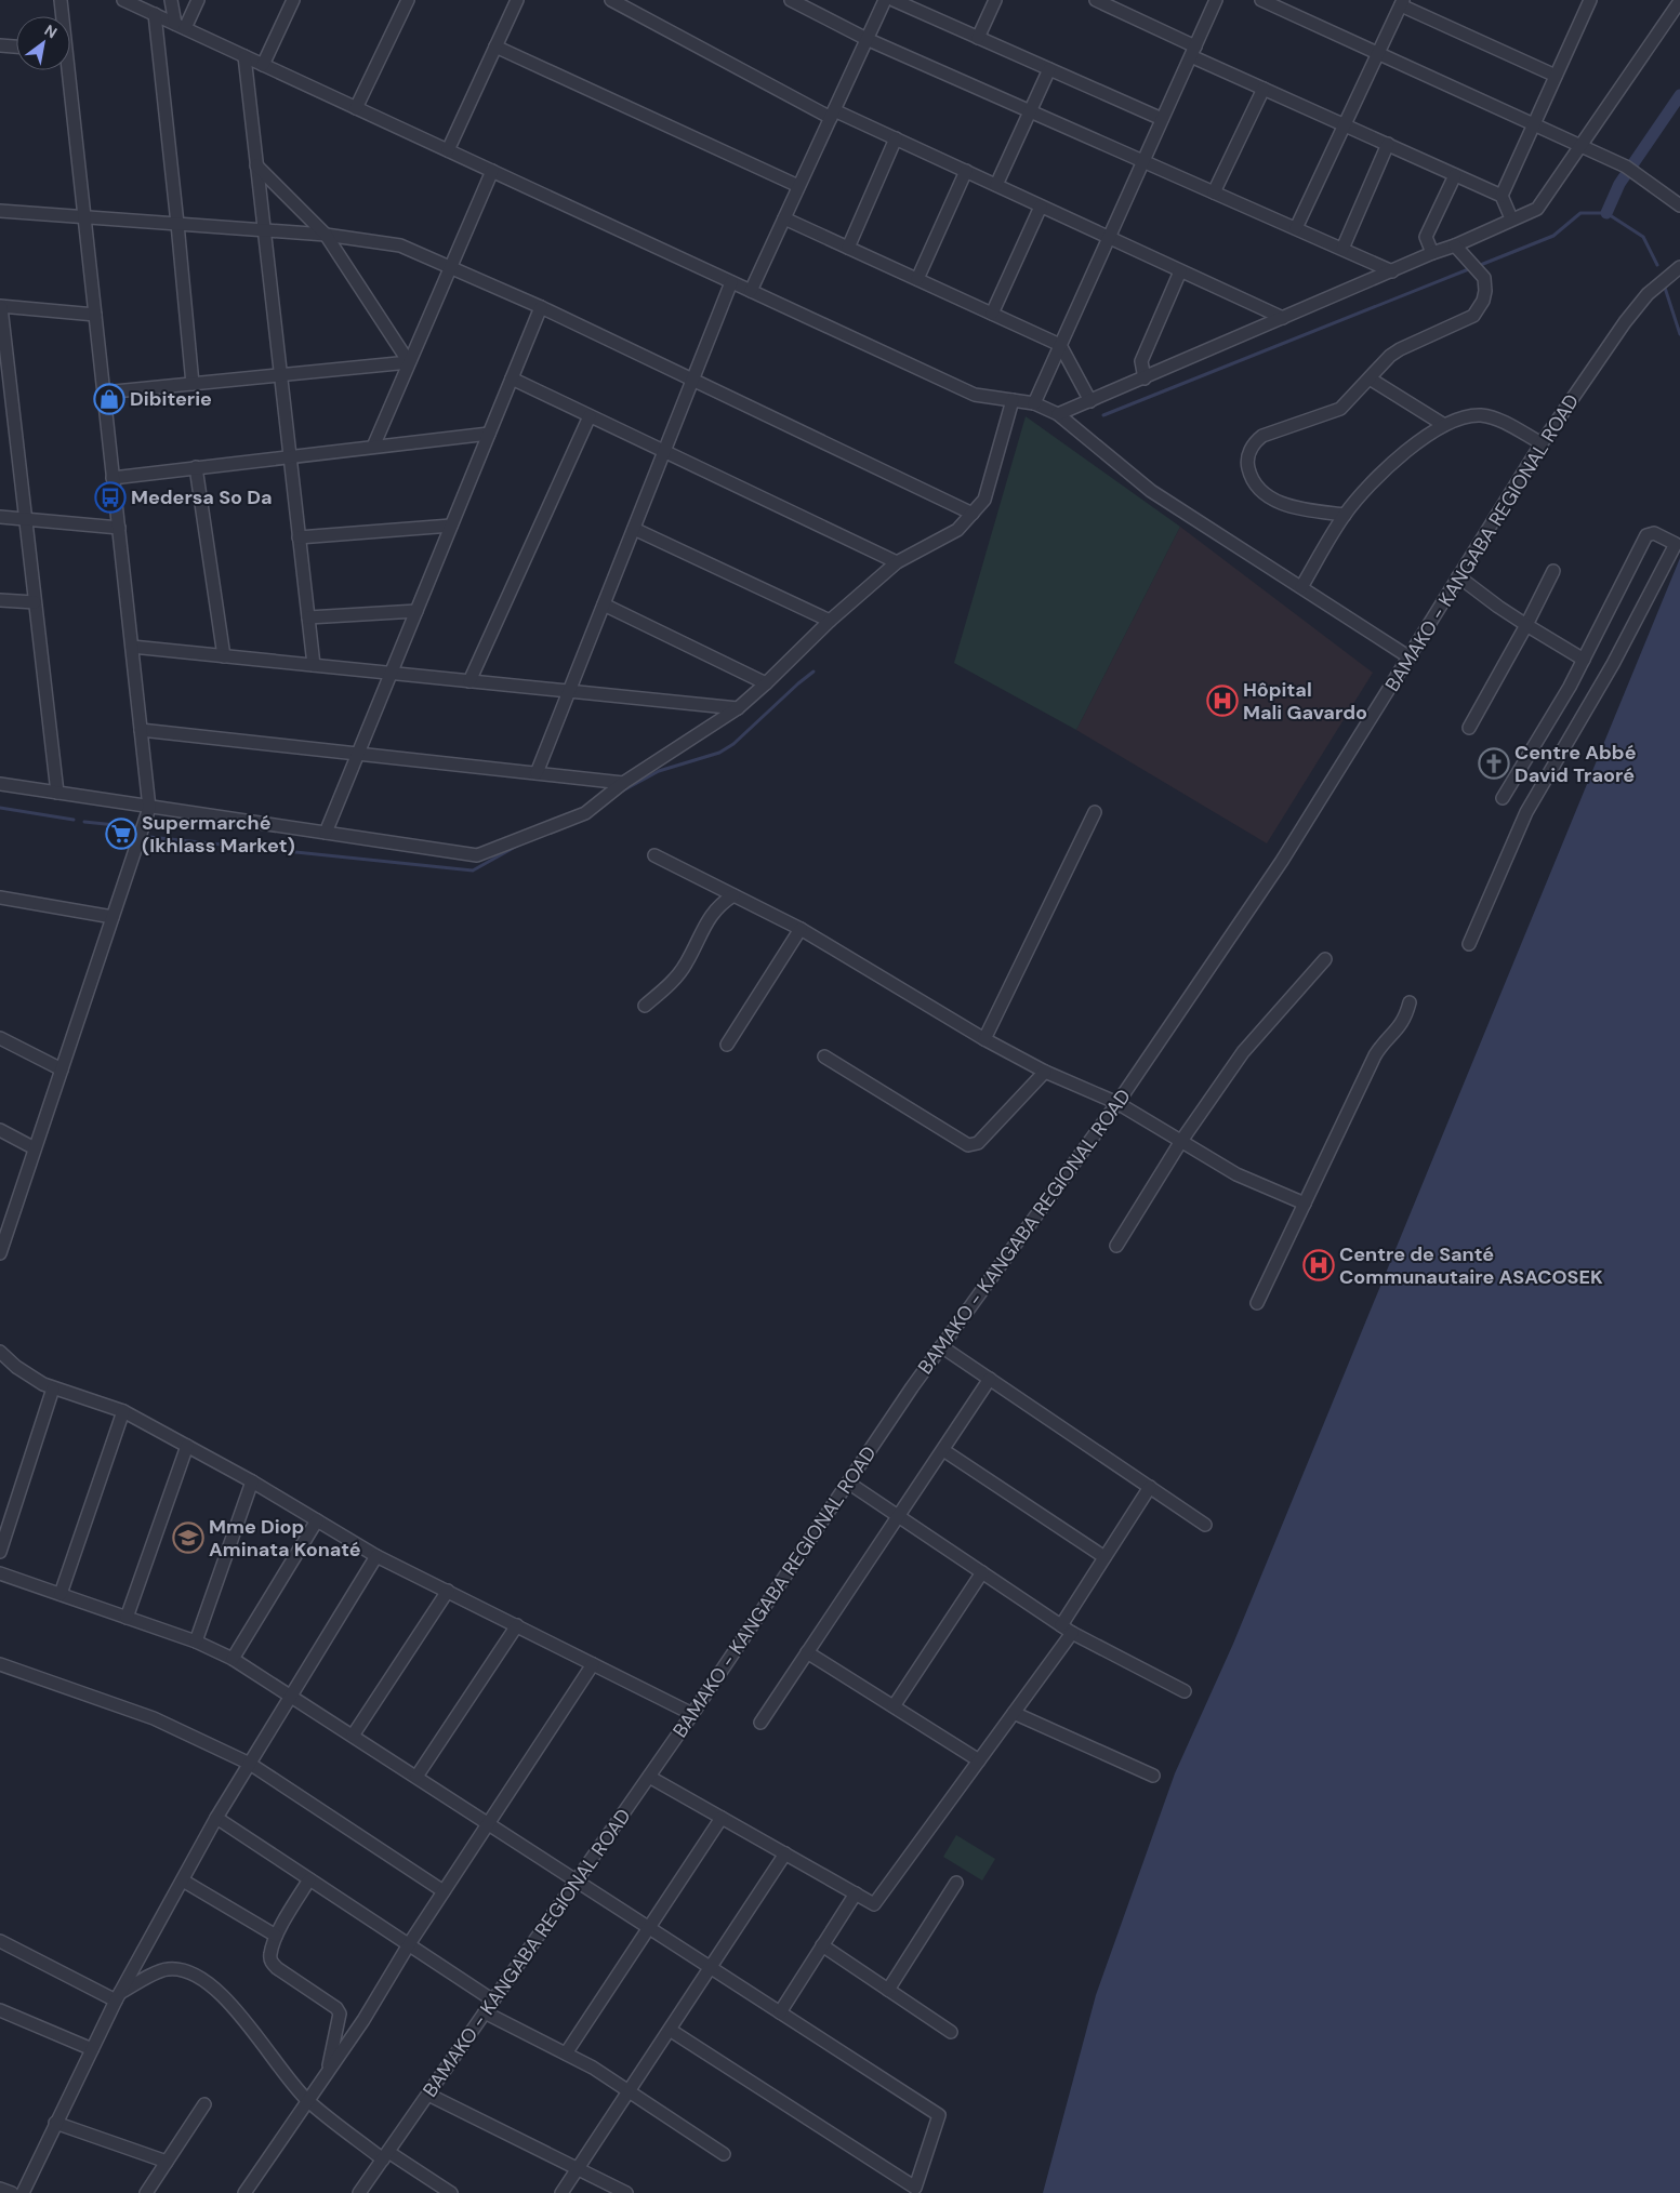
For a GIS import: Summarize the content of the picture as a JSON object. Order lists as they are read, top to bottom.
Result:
{
  "streets": {
    "street": ["BAMAKO - KANGABA REGIONAL ROAD"]
  },
  "places": {
    "shop": ["Dibiterie"],
    "bus stop": ["Medersa So Da"],
    "hospital": ["Hôpital Mali Gavardo", "Centre de Santé Communautaire ASACOSEK"],
    "church": ["Centre Abbé David Traoré"],
    "supermarket": ["Supermarché (Ikhlass Market)"],
    "school or university": ["Mme Diop Aminata Konaté"]
  },
  "north": "top right"
}
